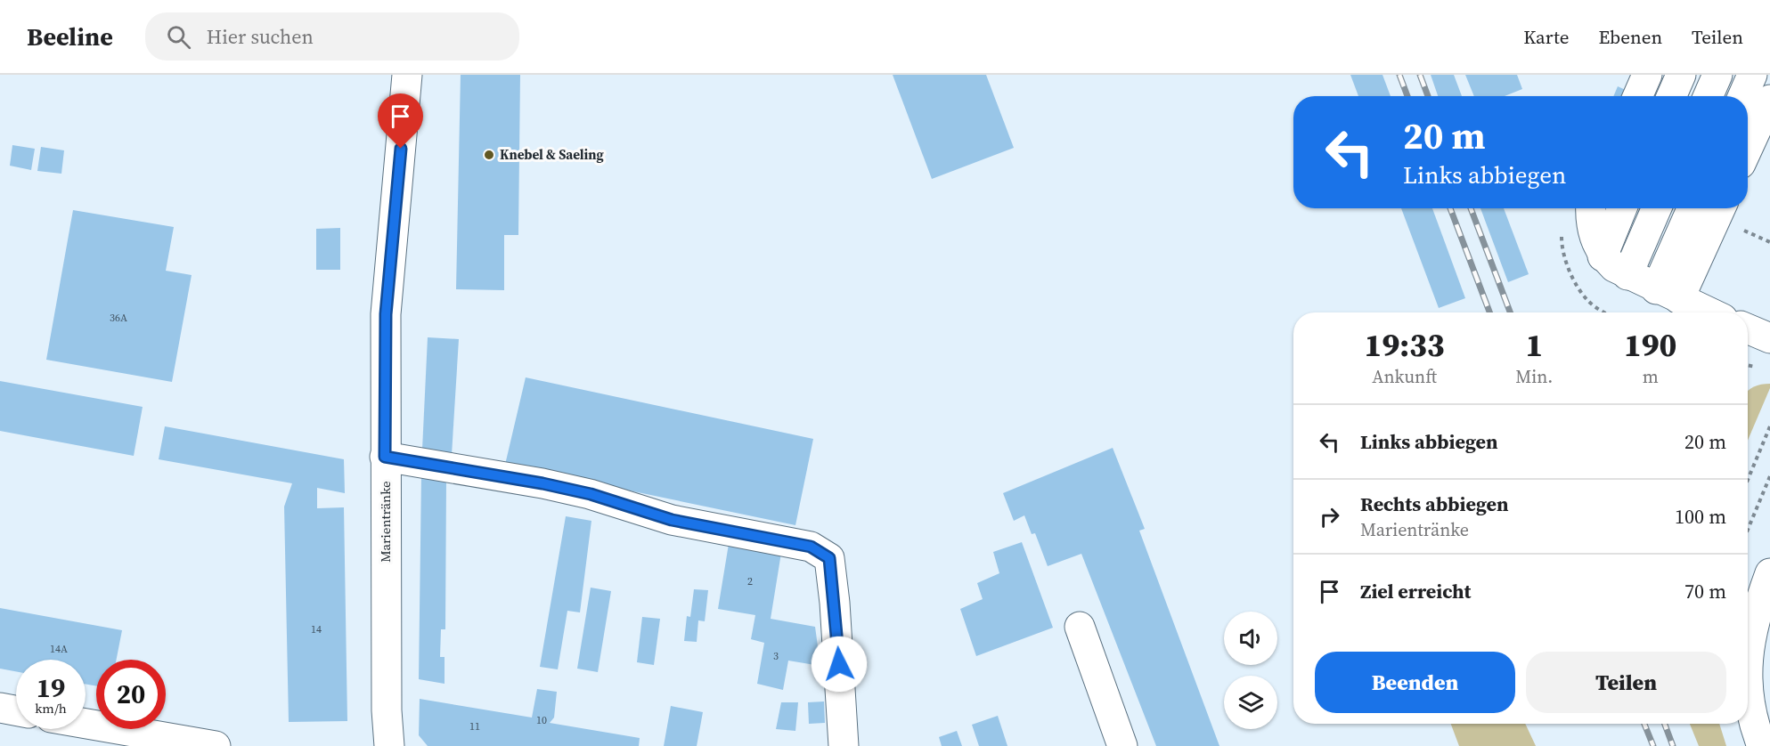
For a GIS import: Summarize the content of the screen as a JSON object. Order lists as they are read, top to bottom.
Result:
{
  "streets": {
    "street": ["Marientränke"]
  },
  "places": ["Knebel & Saeling"],
  "house_numbers": [
    "36A",
    "2",
    "14",
    "14A",
    "3",
    "10",
    "11"
  ],
  "page": {
    "header": "Beeline",
    "search": "Hier suchen",
    "nav": ["Karte", "Ebenen", "Teilen"],
    "turn": ["20 m", "Links abbiegen"],
    "eta": [
      "19:33",
      "Ankunft",
      "1",
      "Min.",
      "190",
      "m"
    ],
    "list": [
      {
        "name": "Links abbiegen",
        "value": "20 m"
      },
      {
        "name": "Rechts abbiegen",
        "note": "Marientränke",
        "value": "100 m"
      },
      {
        "name": "Ziel erreicht",
        "value": "70 m"
      }
    ],
    "buttons": ["Beenden", "Teilen"],
    "speed": "19 km/h",
    "limit": "20"
  }
}
